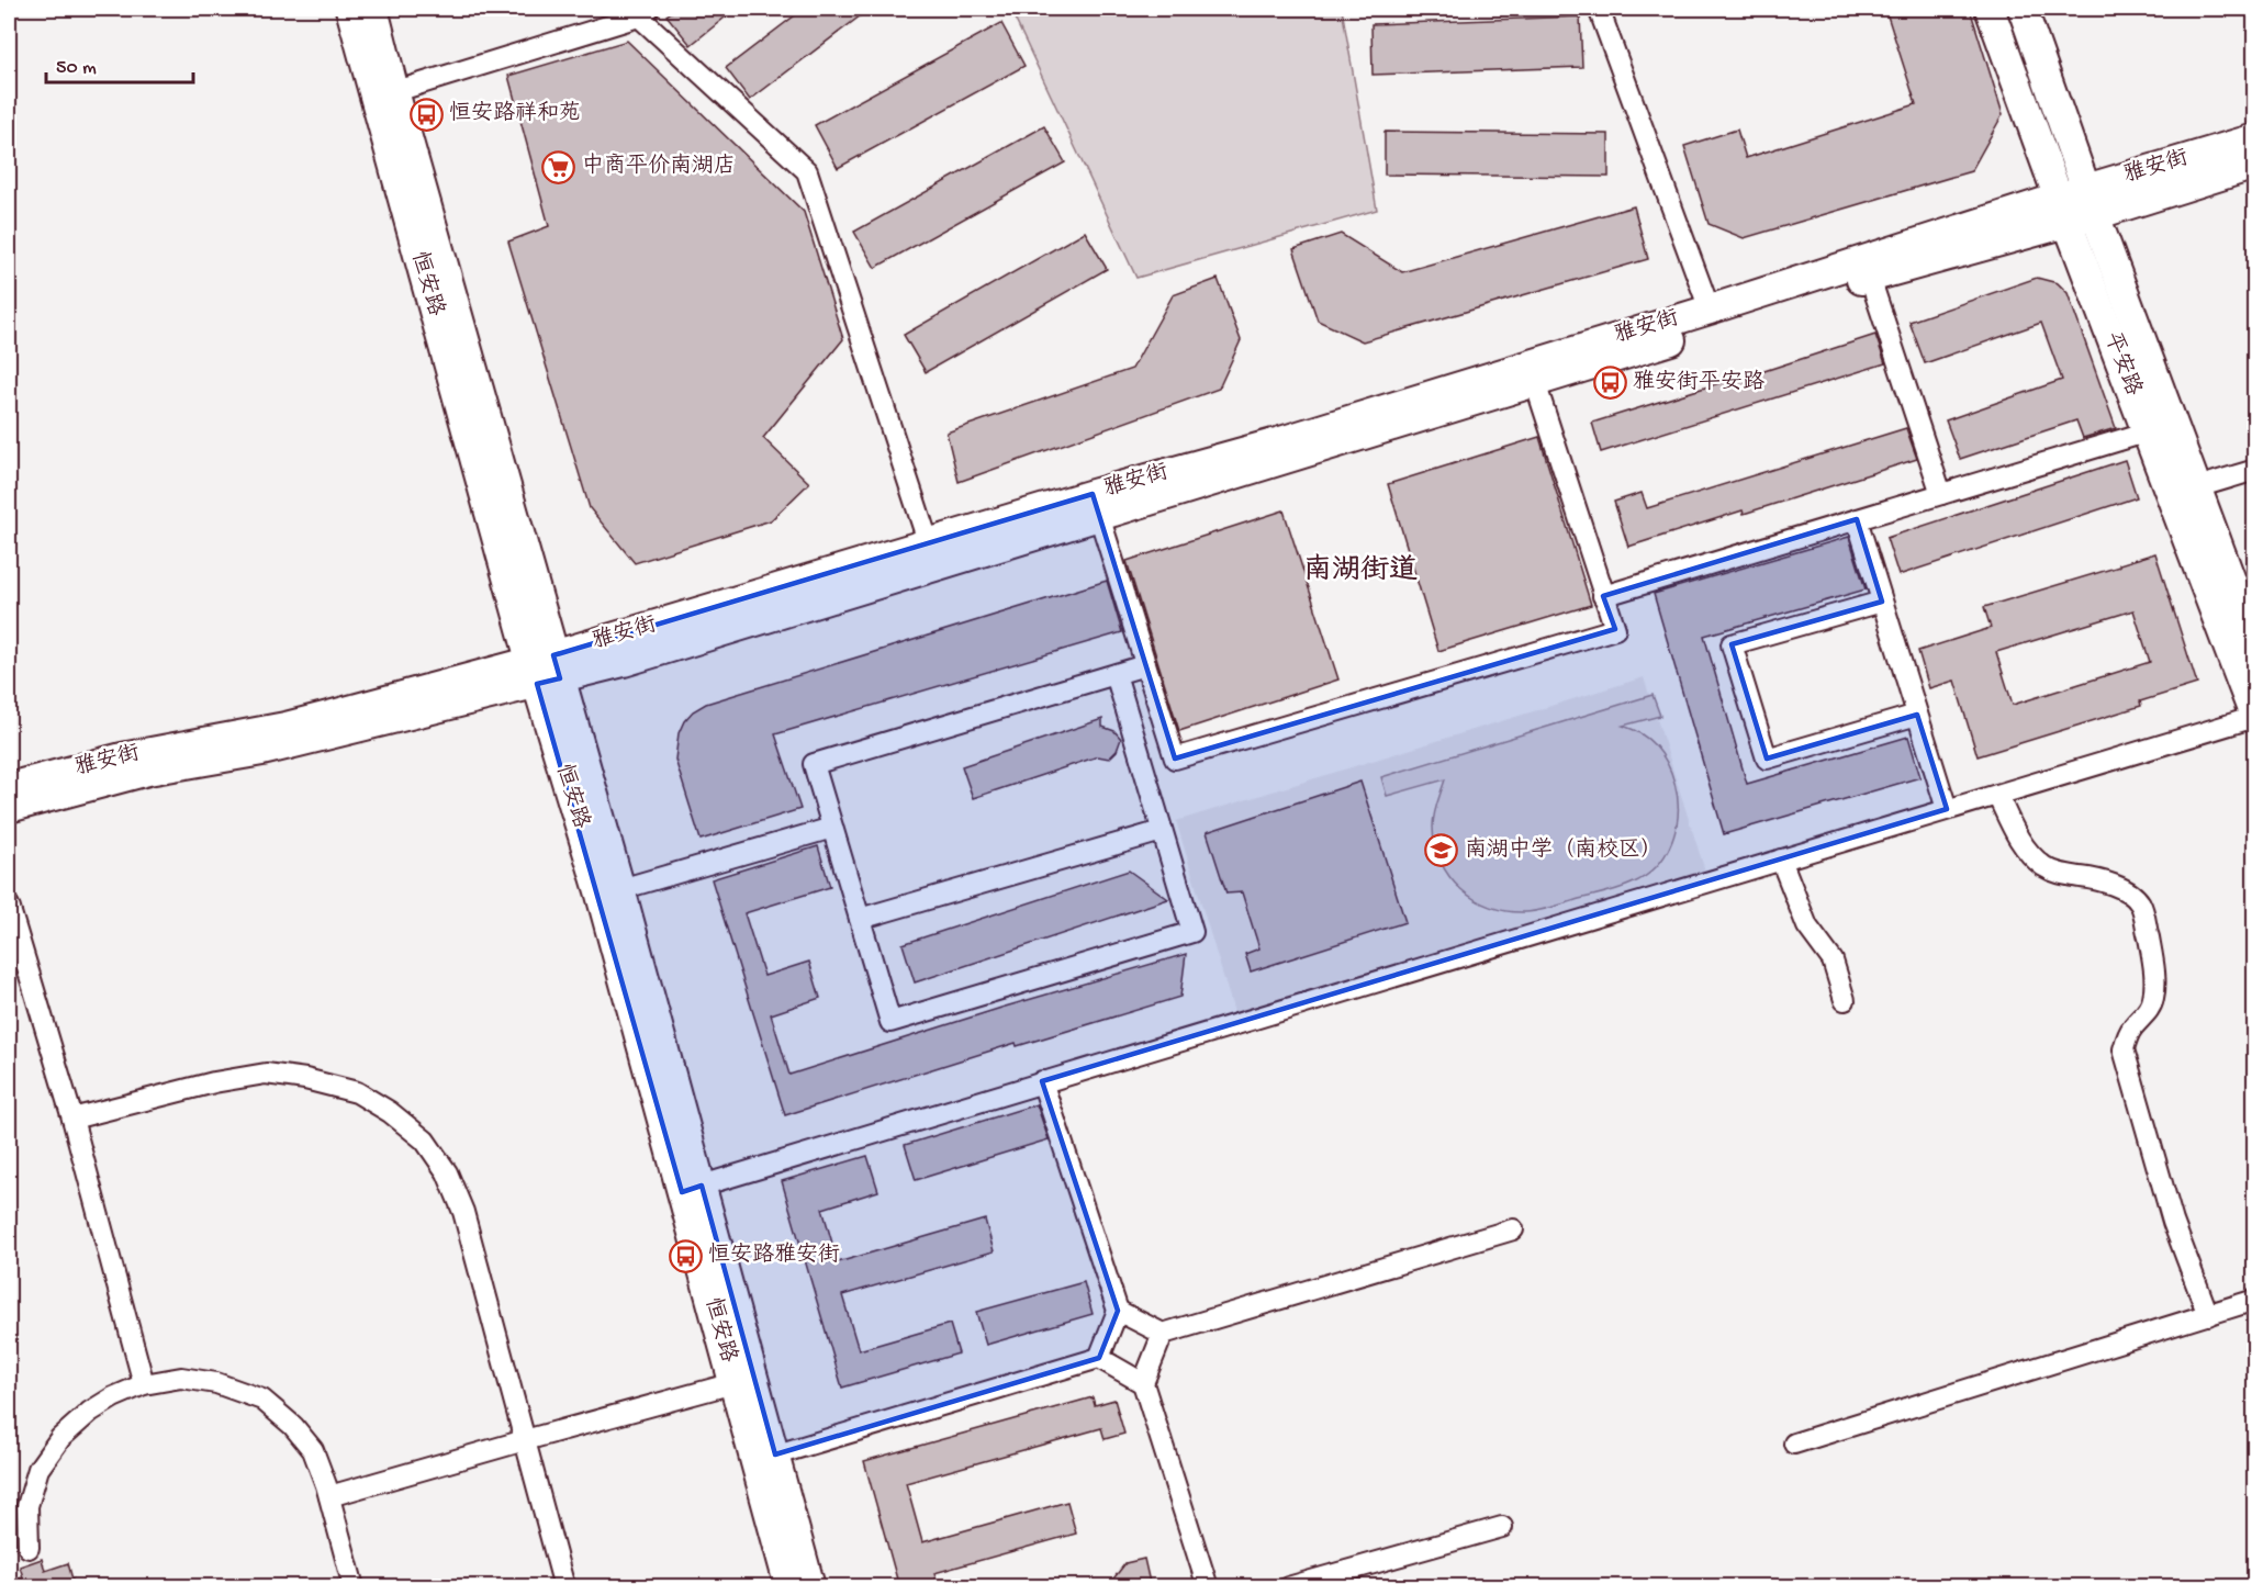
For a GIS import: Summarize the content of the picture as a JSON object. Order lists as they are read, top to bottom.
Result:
{
  "streets": {
    "main road": ["雅安街", "恒安路", "平安路"]
  },
  "crossings": [
    ["雅安街", "恒安路"],
    ["雅安街", "平安路"]
  ],
  "districts": ["南湖街道"],
  "places": {
    "bus stop": ["恒安路祥和苑", "雅安街平安路", "恒安路雅安街"],
    "supermarket": ["中商平价南湖店"],
    "school or university": ["南湖中学（南校区）"]
  },
  "scale_bar": "50 m"
}
